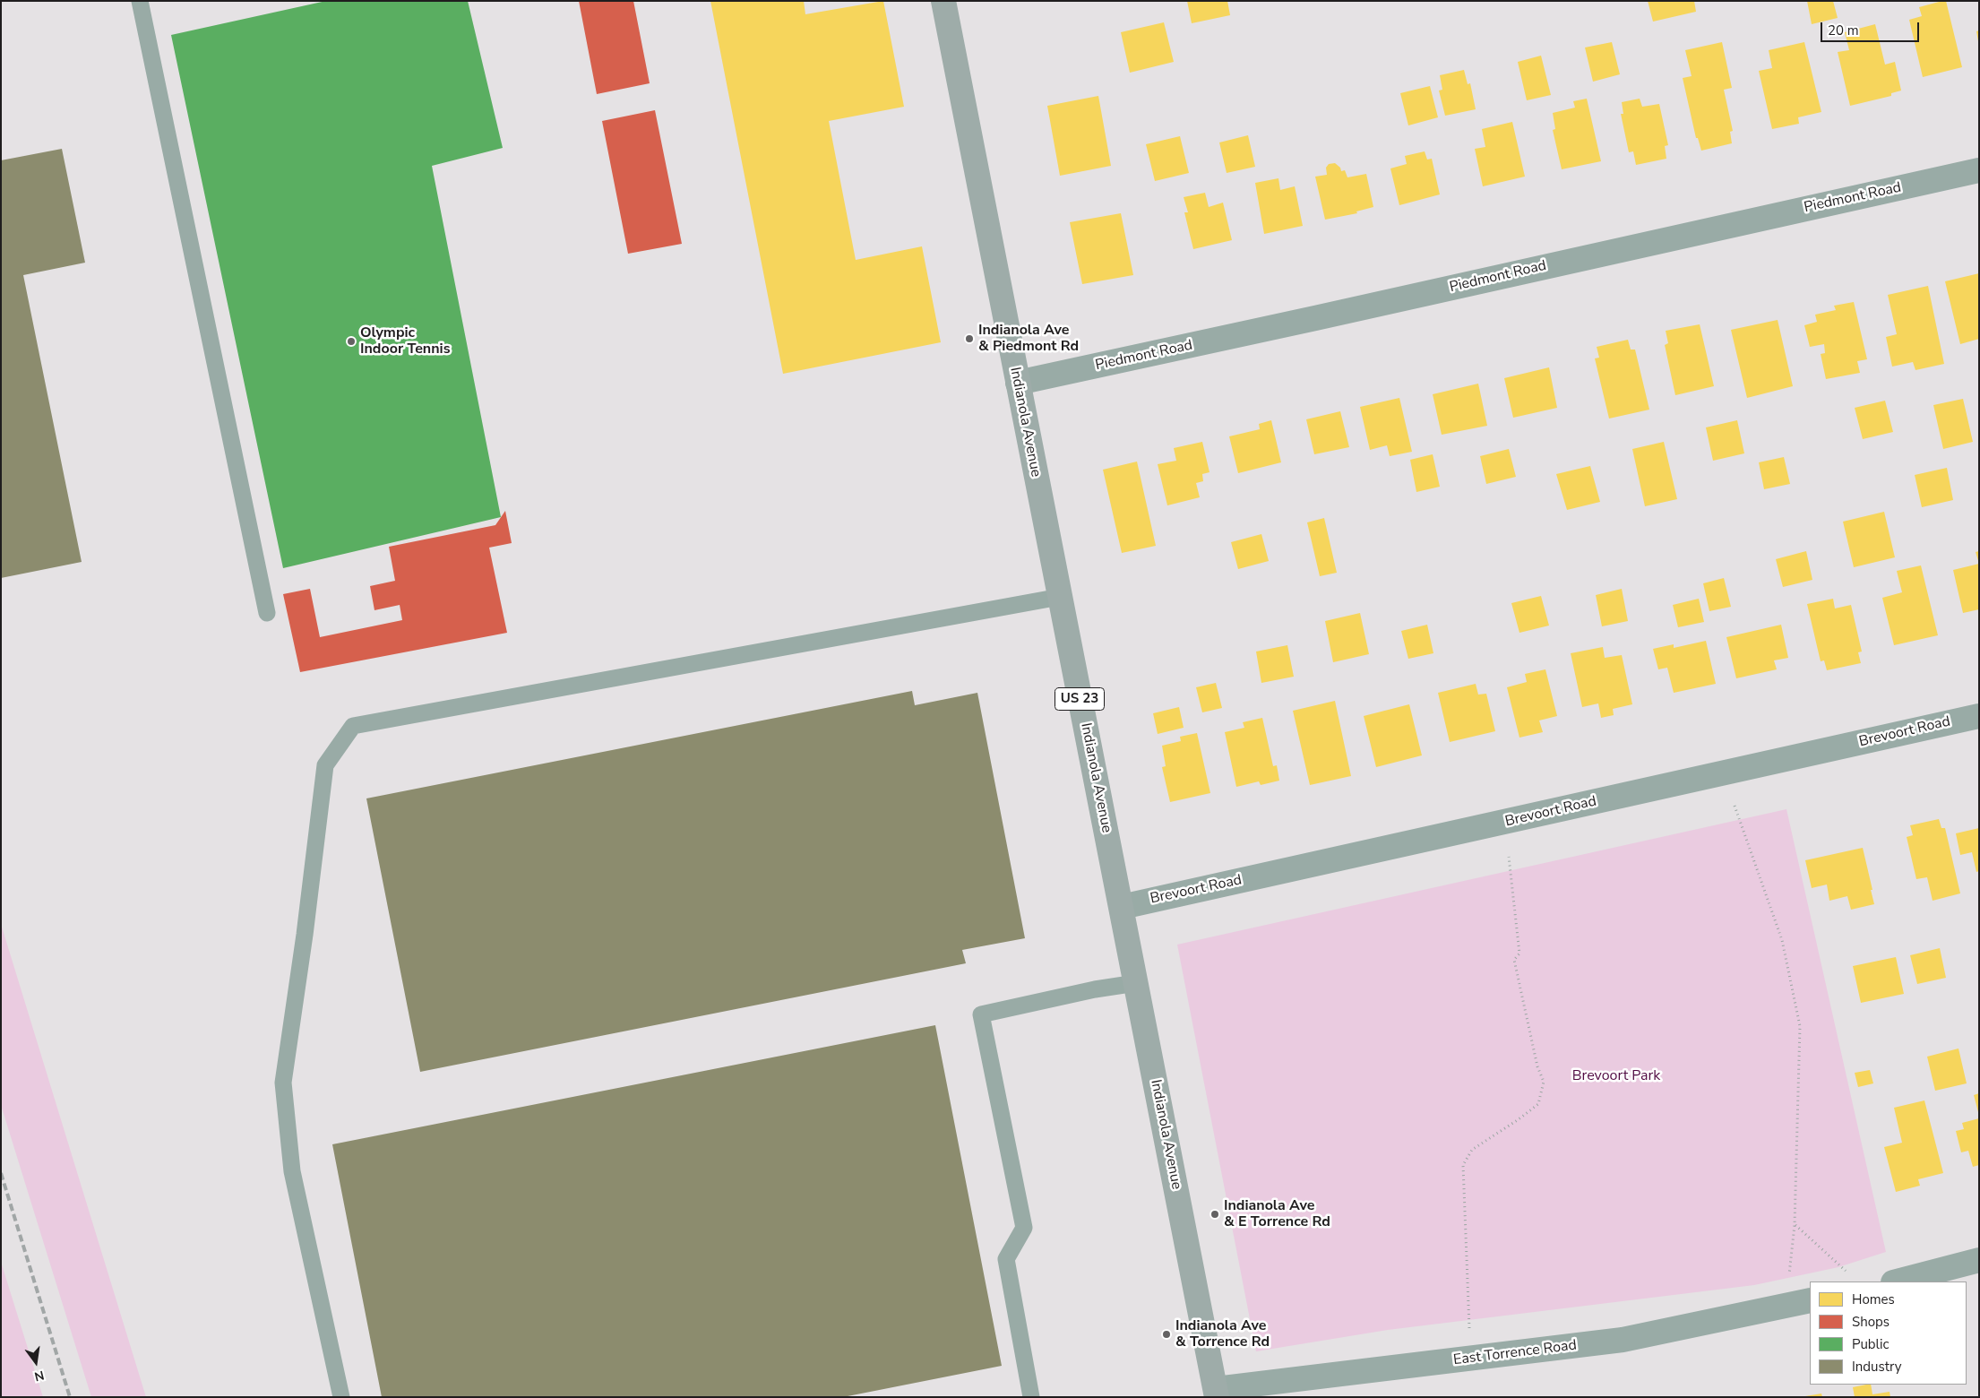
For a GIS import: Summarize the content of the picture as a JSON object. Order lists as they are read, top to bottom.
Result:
{
  "streets": {
    "main road": ["Indianola Avenue", "US 23"],
    "street": ["Piedmont Road", "Brevoort Road", "East Torrence Road"]
  },
  "crossings": [
    ["Piedmont Road", "Indianola Avenue"],
    ["Indianola Avenue", "Brevoort Road"],
    ["Indianola Avenue", "East Torrence Road"]
  ],
  "parks": ["Brevoort Park"],
  "places": [
    "Indianola Ave & Piedmont Rd",
    "Olympic Indoor Tennis",
    "Indianola Ave & E Torrence Rd",
    "Indianola Ave & Torrence Rd"
  ],
  "legend": [
    "Homes",
    "Shops",
    "Public",
    "Industry"
  ],
  "scale_bar": "20 m",
  "north": "bottom"
}
